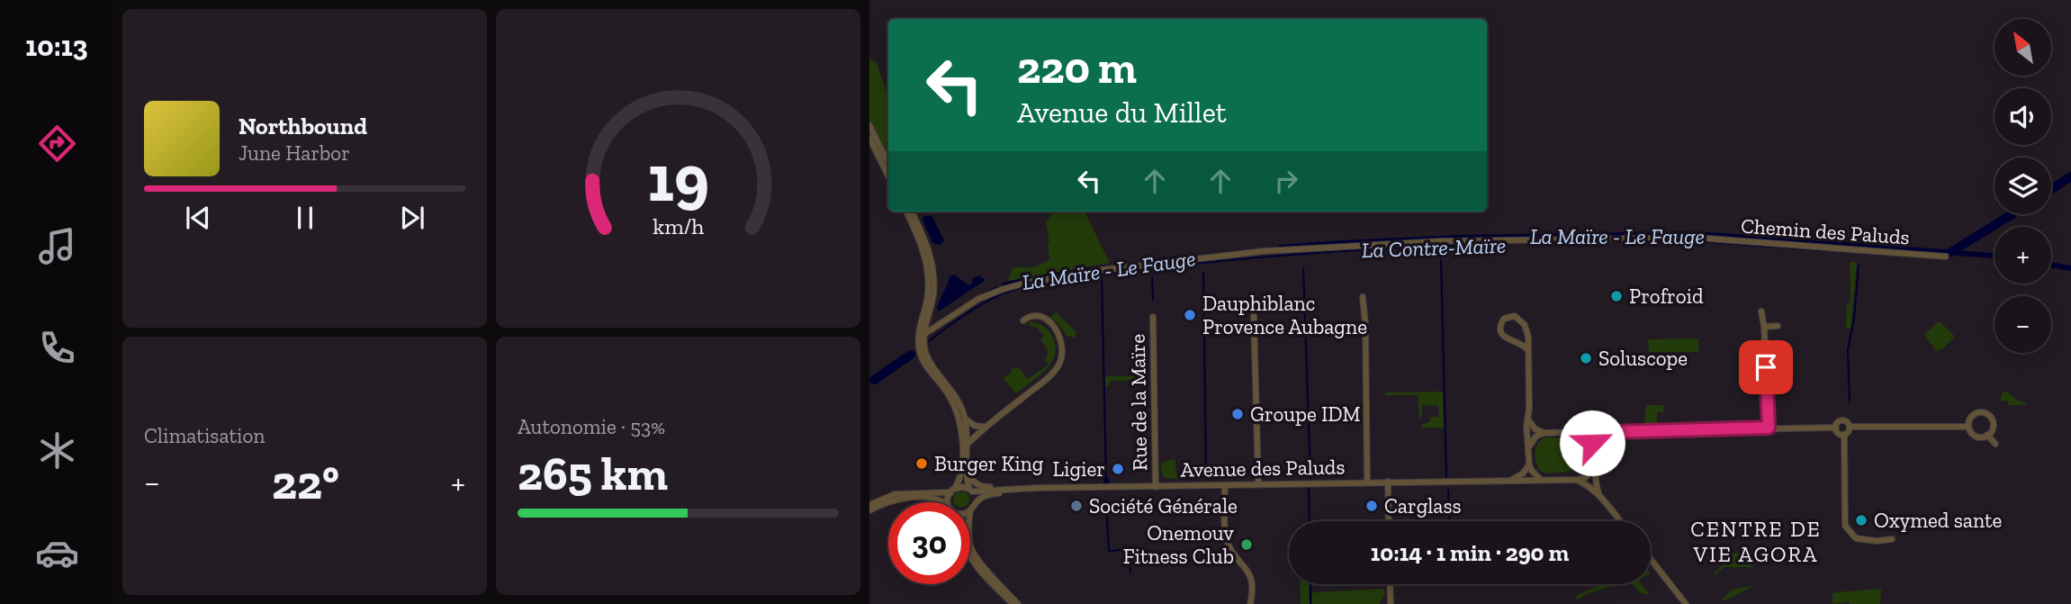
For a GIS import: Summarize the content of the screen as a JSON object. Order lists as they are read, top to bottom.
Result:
{
  "streets": {
    "street": ["Chemin des Paluds", "Rue de la Maïre", "Avenue des Paluds"]
  },
  "crossings": [
    ["Rue de la Maïre", "Avenue des Paluds"]
  ],
  "districts": ["CENTRE DE VIE AGORA"],
  "water": ["La Maïre - Le Fauge", "La Contre-Maïre"],
  "places": [
    "Profroid",
    "Dauphiblanc Provence Aubagne",
    "Soluscope",
    "Groupe IDM",
    "Burger King",
    "Ligier",
    "Société Générale",
    "Carglass",
    "Oxymed sante",
    "Onemouv Fitness Club"
  ],
  "north": "top left",
  "page": {
    "tabs": "10:13",
    "map_buttons": ["+", "−"],
    "turn": ["220 m", "Avenue du Millet"],
    "song": ["Northbound", "June Harbor"],
    "tile": [
      "Climatisation",
      ["Autonomie · 53%", "265 km"]
    ],
    "heat": ["−", "22°", "+"],
    "limit": "30",
    "trip": "10:14 · 1 min · 290 m",
    "gauge": ["19", "km/h"]
  }
}
